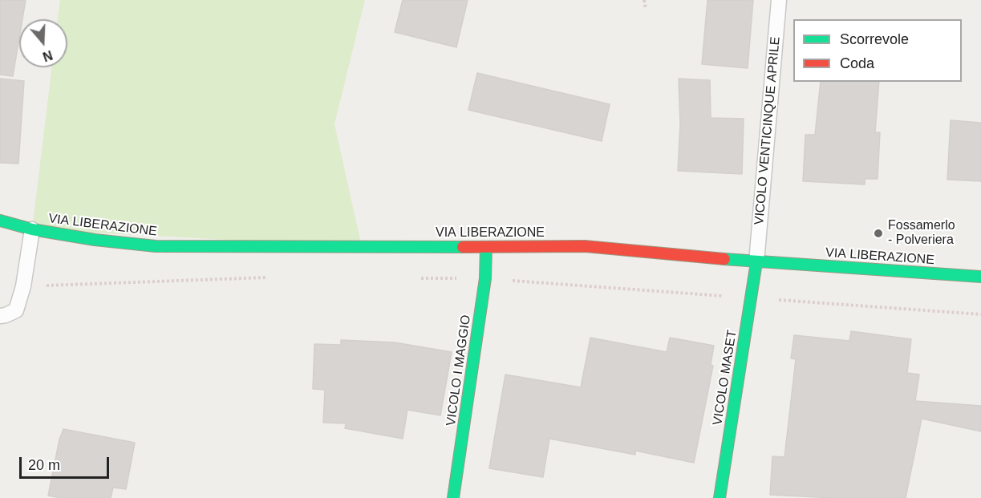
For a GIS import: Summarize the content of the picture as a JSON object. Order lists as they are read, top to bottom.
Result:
{
  "streets": {
    "main road": ["VIA LIBERAZIONE", "VICOLO I MAGGIO", "VICOLO MASET"],
    "lane": ["VICOLO VENTICINQUE APRILE"]
  },
  "crossings": [
    ["VICOLO VENTICINQUE APRILE", "VIA LIBERAZIONE"],
    ["VICOLO VENTICINQUE APRILE", "VICOLO MASET"],
    ["VIA LIBERAZIONE", "VICOLO I MAGGIO"],
    ["VIA LIBERAZIONE", "VICOLO MASET"]
  ],
  "places": ["Fossamerlo - Polveriera"],
  "legend": ["Scorrevole", "Coda"],
  "scale_bar": "20 m",
  "north": "bottom"
}
